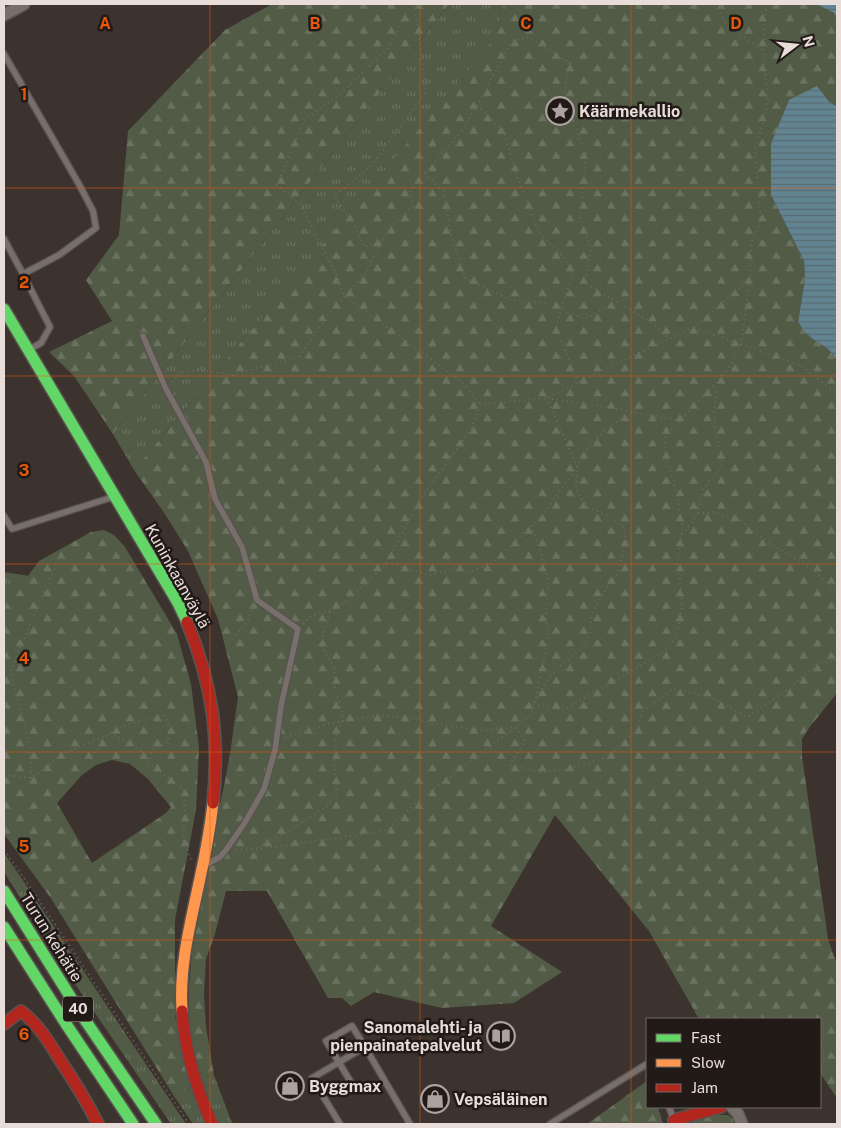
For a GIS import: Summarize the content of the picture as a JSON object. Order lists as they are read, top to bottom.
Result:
{
  "streets": {
    "main road": ["Kuninkaanväylä", "Turun kehätie", "40"]
  },
  "places": {
    "place": ["Käärmekallio"],
    "library": ["Sanomalehti- ja pienpainatepalvelut"],
    "shop": ["Byggmax", "Vepsäläinen"]
  },
  "legend": ["Fast", "Slow", "Jam"],
  "north": "right",
  "grid": {
    "columns": [
      "A",
      "B",
      "C",
      "D"
    ],
    "rows": [
      "1",
      "2",
      "3",
      "4",
      "5",
      "6"
    ]
  }
}
